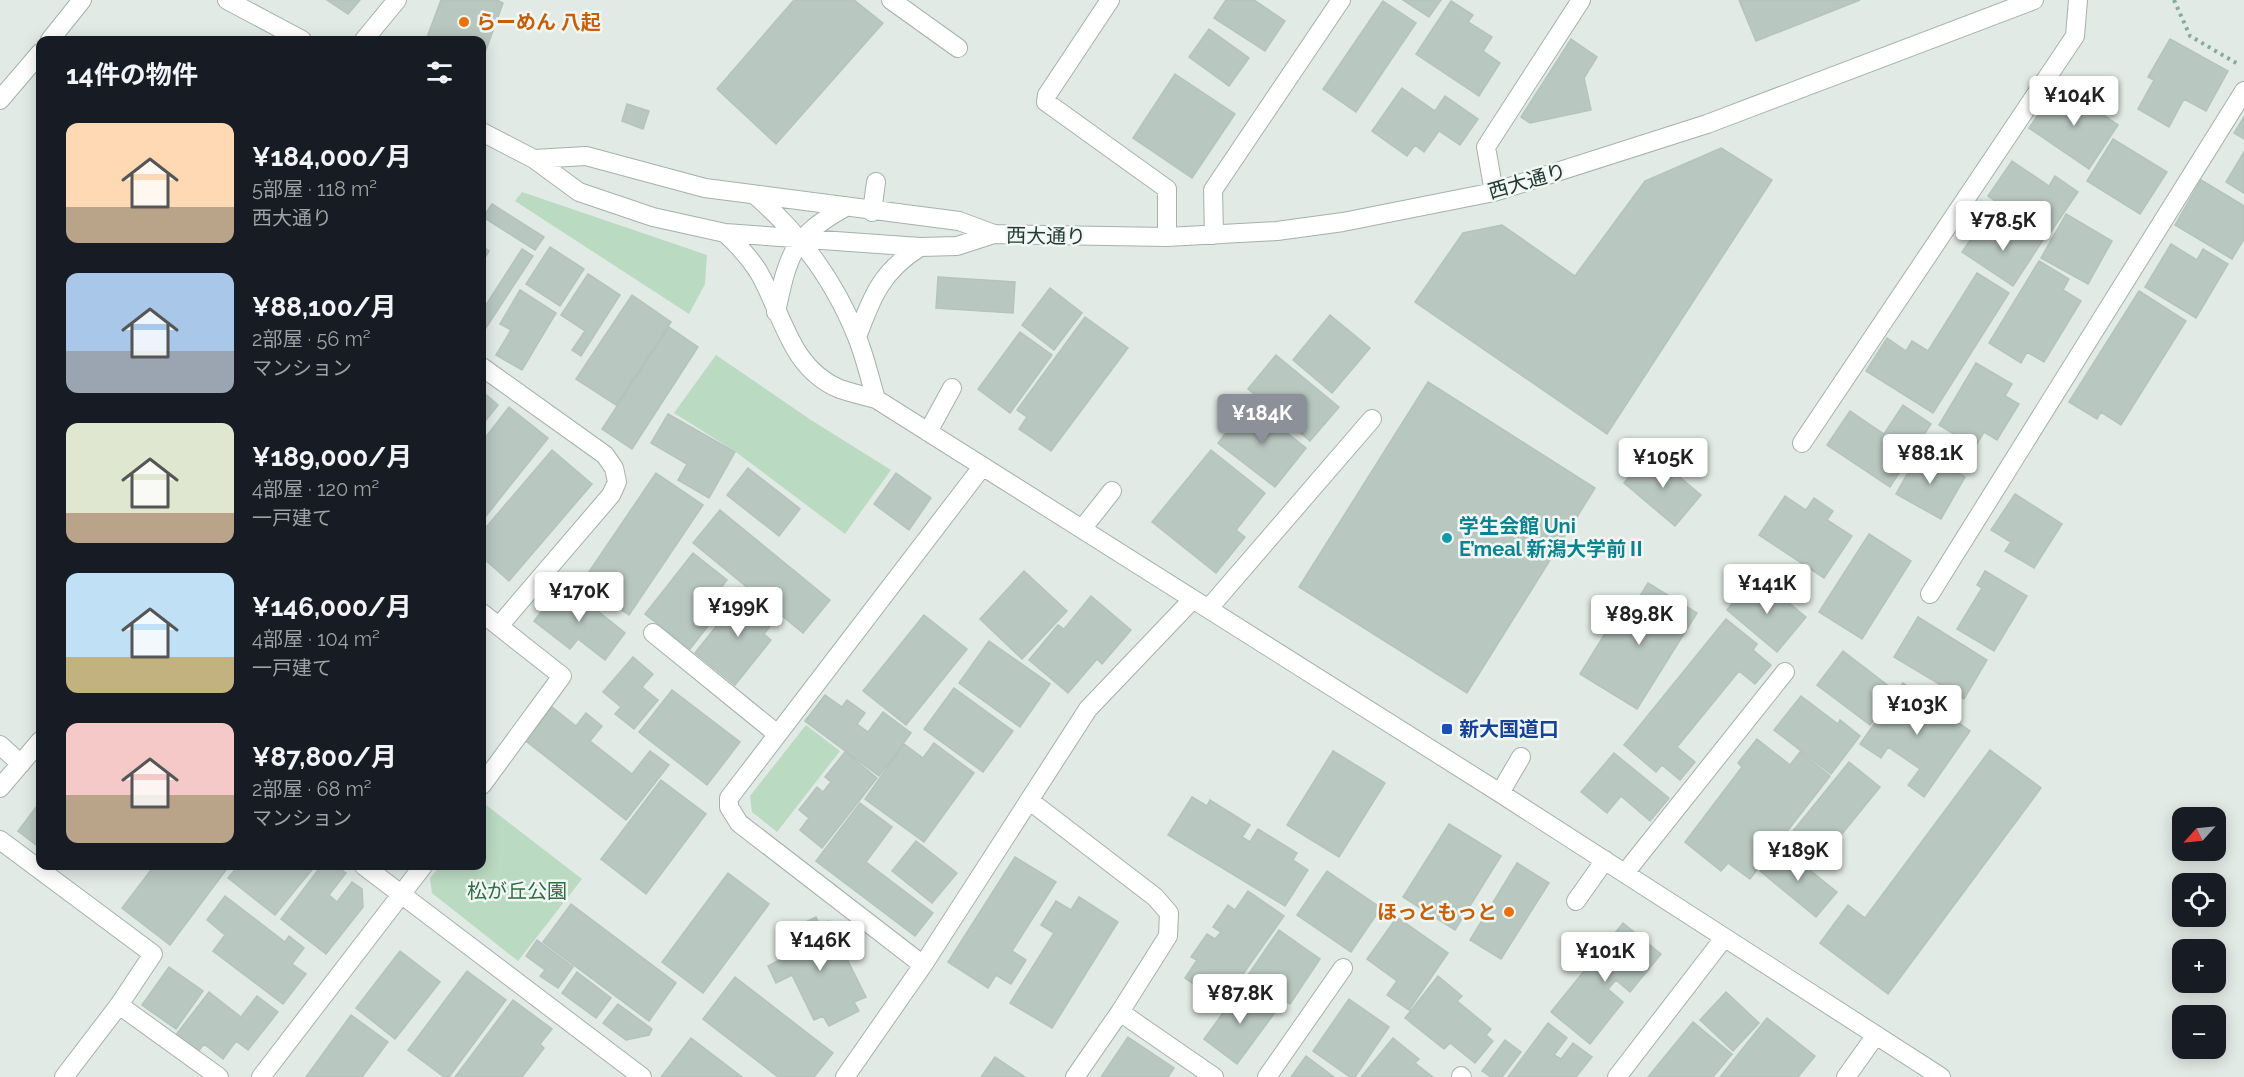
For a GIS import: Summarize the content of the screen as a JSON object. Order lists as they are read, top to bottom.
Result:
{
  "streets": {
    "street": ["西大通り"]
  },
  "parks": ["松が丘公園"],
  "places": {
    "other": ["らーめん 八起", "学生会館 Uni E’meal 新潟大学前Ⅱ", "ほっともっと"],
    "transit": ["新大国道口"]
  },
  "north": "bottom left",
  "page": {
    "heading": "14件の物件",
    "price": [
      "¥104K",
      "¥78.5K",
      "¥184K",
      "¥88.1K",
      "¥105K",
      "¥141K",
      "¥170K",
      "¥199K",
      "¥89.8K",
      "¥103K",
      "¥189K",
      "¥146K",
      "¥101K",
      "¥87.8K"
    ],
    "list": [
      {
        "name": "¥184,000/月",
        "note": "5部屋 · 118 m² · 西大通り"
      },
      {
        "name": "¥88,100/月",
        "note": "2部屋 · 56 m² · マンション"
      },
      {
        "name": "¥189,000/月",
        "note": "4部屋 · 120 m² · 一戸建て"
      },
      {
        "name": "¥146,000/月",
        "note": "4部屋 · 104 m² · 一戸建て"
      },
      {
        "name": "¥87,800/月",
        "note": "2部屋 · 68 m² · マンション"
      }
    ],
    "map_buttons": ["+", "−"]
  }
}
